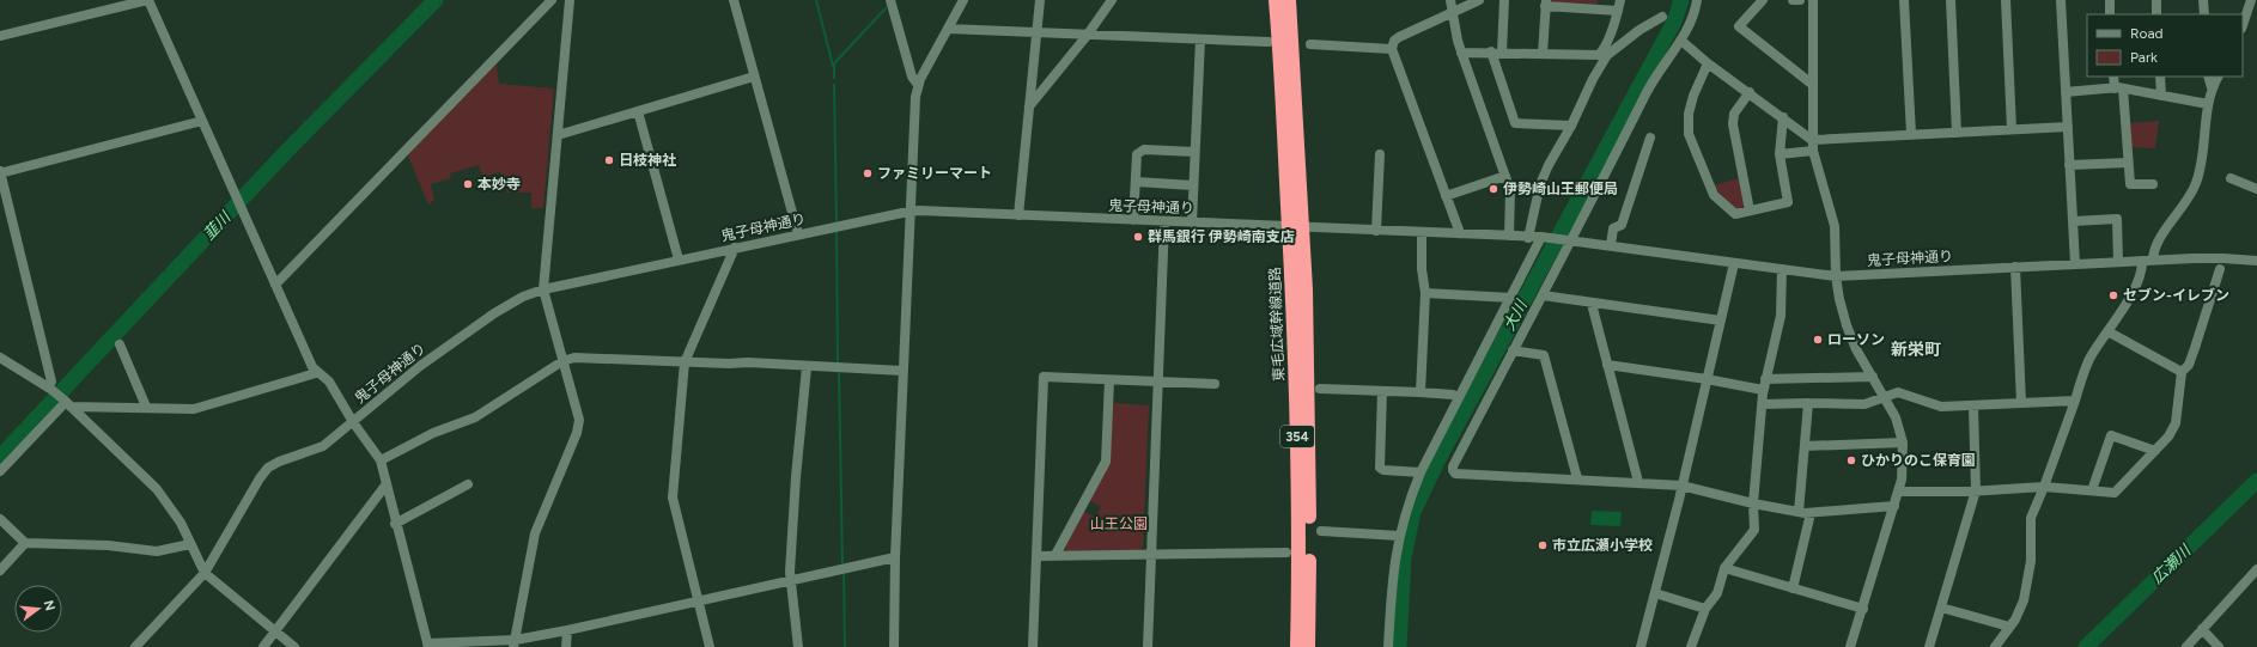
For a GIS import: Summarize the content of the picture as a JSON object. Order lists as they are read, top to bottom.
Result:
{
  "streets": {
    "highway": ["東毛広域幹線道路", "354"],
    "street": ["鬼子母神通り"]
  },
  "crossings": [
    ["鬼子母神通り", "東毛広域幹線道路"]
  ],
  "districts": ["新栄町"],
  "water": ["韮川", "大川", "広瀬川"],
  "parks": ["山王公園"],
  "places": [
    "日枝神社",
    "ファミリーマート",
    "本妙寺",
    "伊勢崎山王郵便局",
    "群馬銀行 伊勢崎南支店",
    "セブン-イレブン",
    "ローソン",
    "ひかりのこ保育園",
    "市立広瀬小学校"
  ],
  "legend": ["Road", "Park"],
  "north": "right"
}
